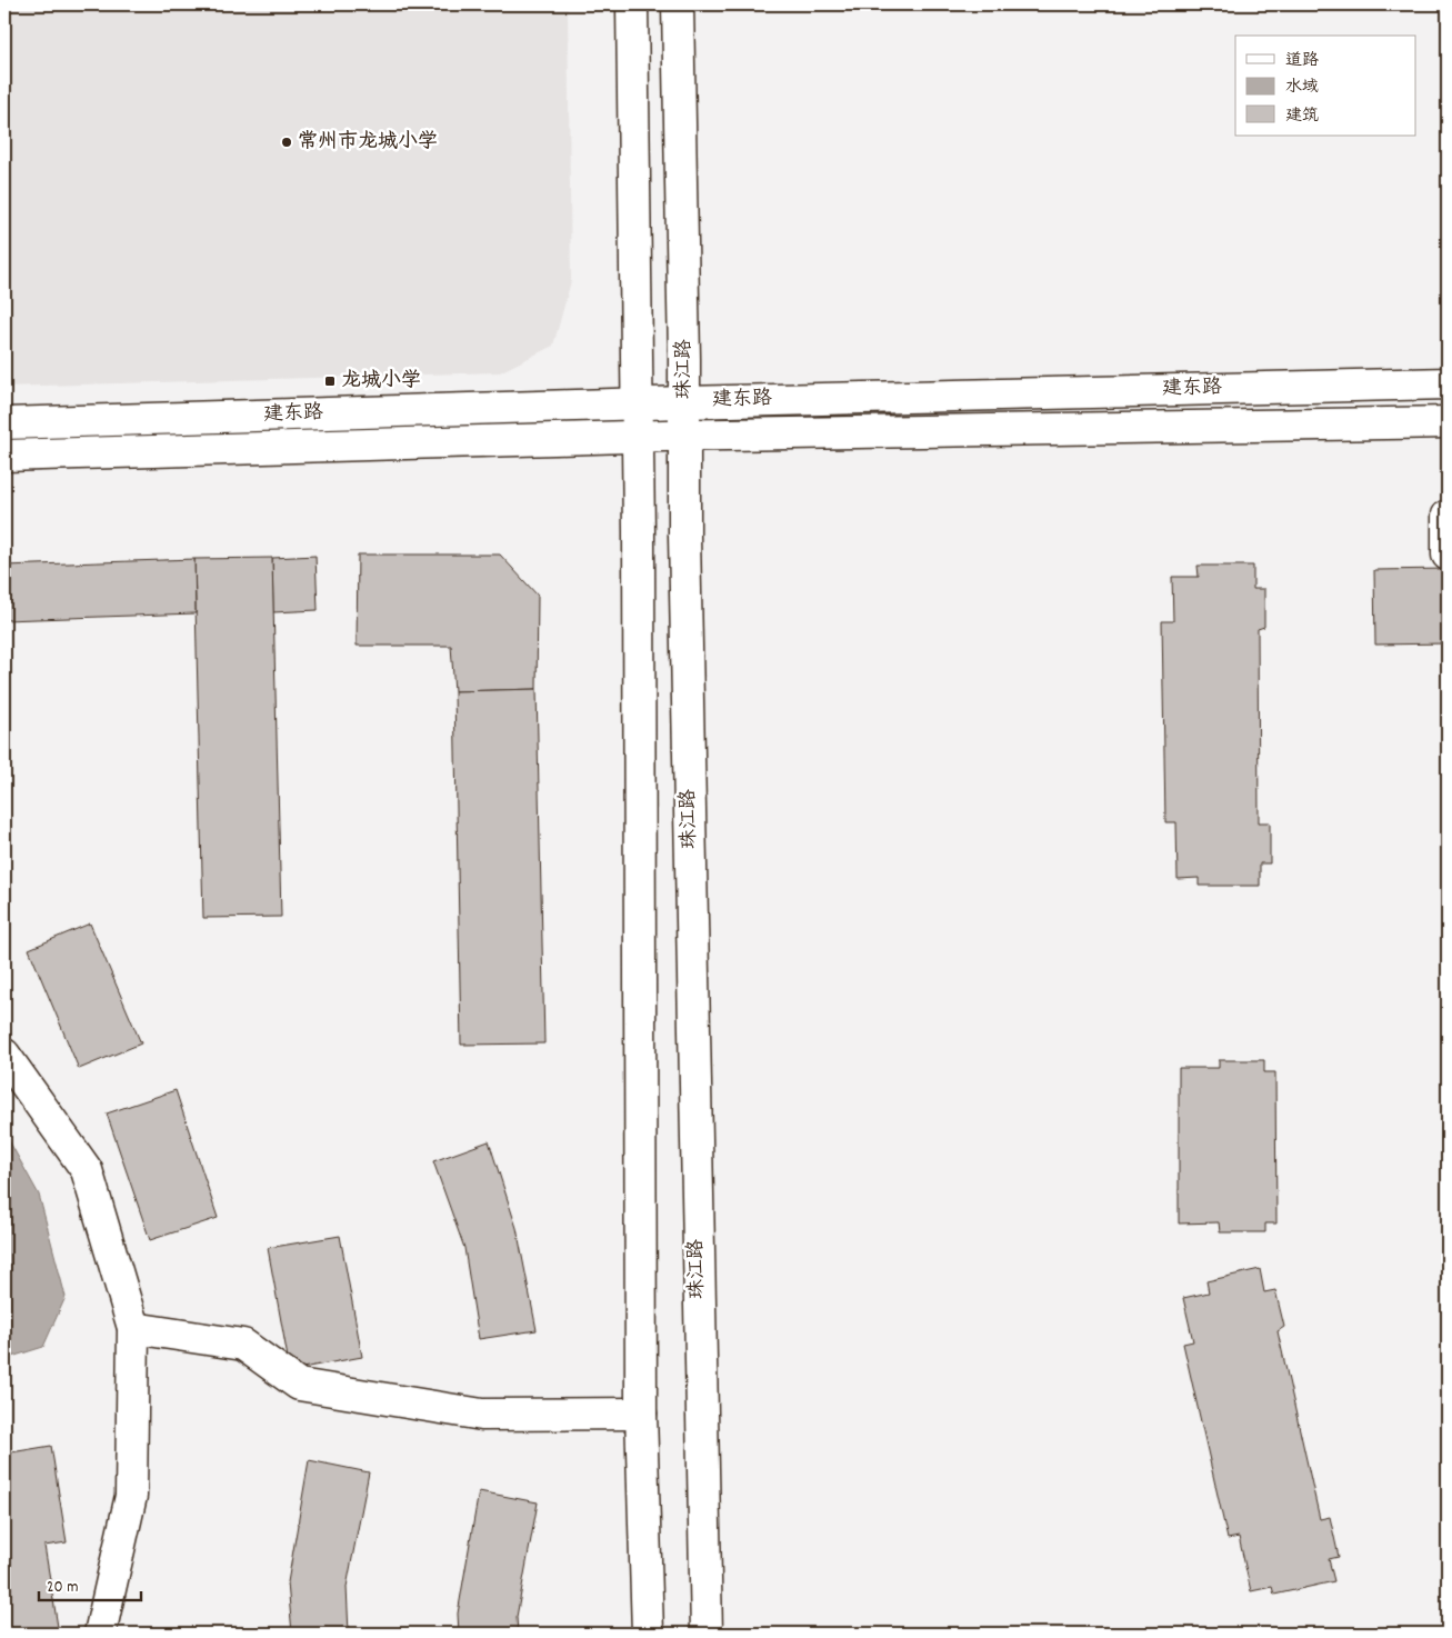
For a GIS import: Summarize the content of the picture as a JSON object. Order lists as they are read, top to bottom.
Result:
{
  "streets": {
    "street": ["珠江路", "建东路"]
  },
  "crossings": [
    ["珠江路", "建东路"]
  ],
  "places": {
    "other": ["常州市龙城小学"],
    "transit": ["龙城小学"]
  },
  "legend": ["道路", "水域", "建筑"],
  "scale_bar": "20 m"
}
